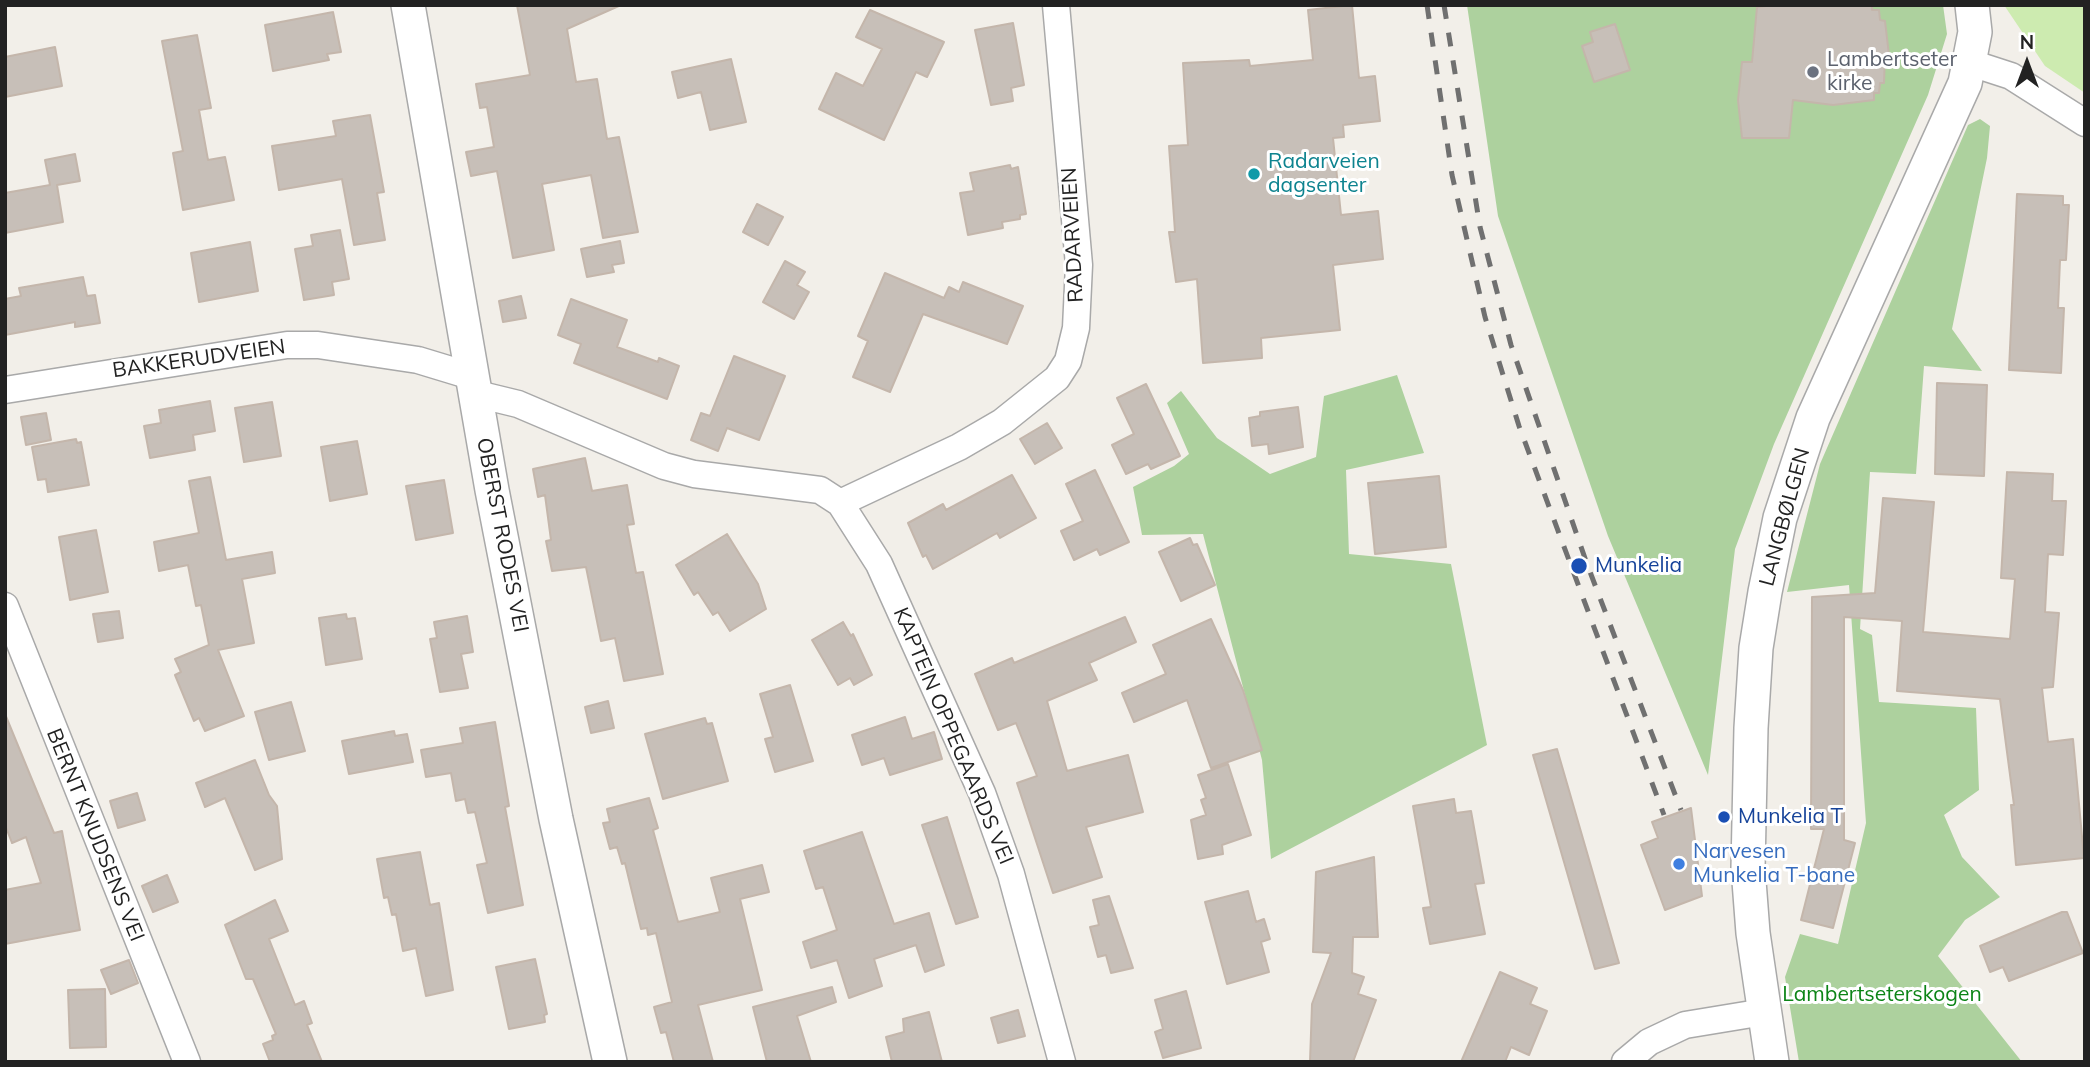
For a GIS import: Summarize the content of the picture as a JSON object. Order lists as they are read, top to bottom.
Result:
{
  "streets": {
    "street": [
      "RADARVEIEN",
      "BAKKERUDVEIEN",
      "LANGBØLGEN",
      "OBERST RODES VEI",
      "KAPTEIN OPPEGAARDS VEI",
      "BERNT KNUDSENS VEI"
    ]
  },
  "crossings": [
    ["RADARVEIEN", "BAKKERUDVEIEN"],
    ["RADARVEIEN", "KAPTEIN OPPEGAARDS VEI"],
    ["BAKKERUDVEIEN", "OBERST RODES VEI"],
    ["BAKKERUDVEIEN", "KAPTEIN OPPEGAARDS VEI"]
  ],
  "parks": ["Lambertseterskogen"],
  "places": [
    "Lambertseter kirke",
    "Radarveien dagsenter",
    "Munkelia",
    "Munkelia T",
    "Narvesen Munkelia T-bane"
  ],
  "north": "top"
}
